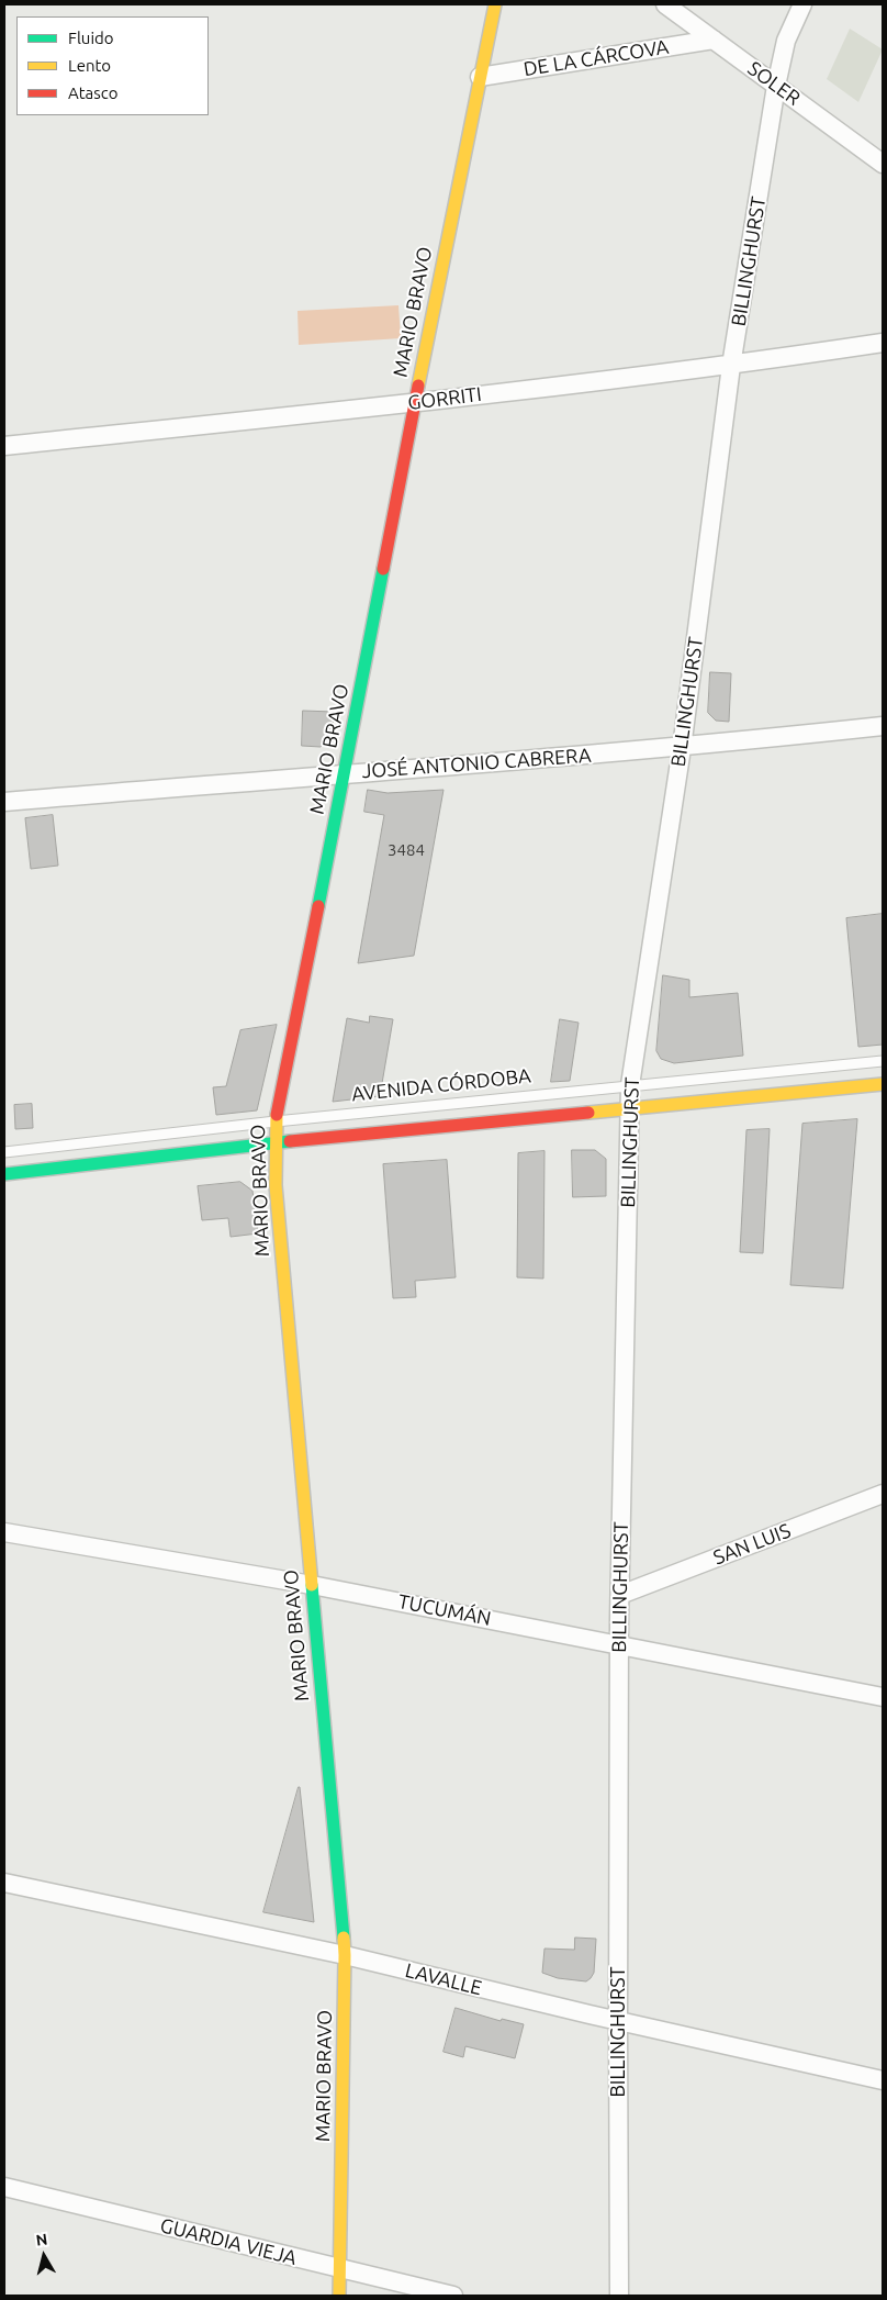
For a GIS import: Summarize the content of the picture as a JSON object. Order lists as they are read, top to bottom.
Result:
{
  "streets": {
    "street": [
      "DE LA CÁRCOVA",
      "SOLER",
      "BILLINGHURST",
      "MARIO BRAVO",
      "GORRITI",
      "JOSÉ ANTONIO CABRERA",
      "AVENIDA CÓRDOBA",
      "SAN LUIS",
      "TUCUMÁN",
      "LAVALLE",
      "GUARDIA VIEJA"
    ]
  },
  "crossings": [
    ["DE LA CÁRCOVA", "SOLER"],
    ["DE LA CÁRCOVA", "MARIO BRAVO"],
    ["SOLER", "BILLINGHURST"],
    ["BILLINGHURST", "GORRITI"],
    ["BILLINGHURST", "JOSÉ ANTONIO CABRERA"],
    ["BILLINGHURST", "AVENIDA CÓRDOBA"],
    ["BILLINGHURST", "SAN LUIS"],
    ["BILLINGHURST", "TUCUMÁN"],
    ["BILLINGHURST", "LAVALLE"],
    ["MARIO BRAVO", "GORRITI"],
    ["MARIO BRAVO", "JOSÉ ANTONIO CABRERA"],
    ["MARIO BRAVO", "AVENIDA CÓRDOBA"],
    ["MARIO BRAVO", "TUCUMÁN"],
    ["MARIO BRAVO", "LAVALLE"],
    ["MARIO BRAVO", "GUARDIA VIEJA"]
  ],
  "house_numbers": ["3484"],
  "legend": ["Fluido", "Lento", "Atasco"],
  "north": "top"
}
